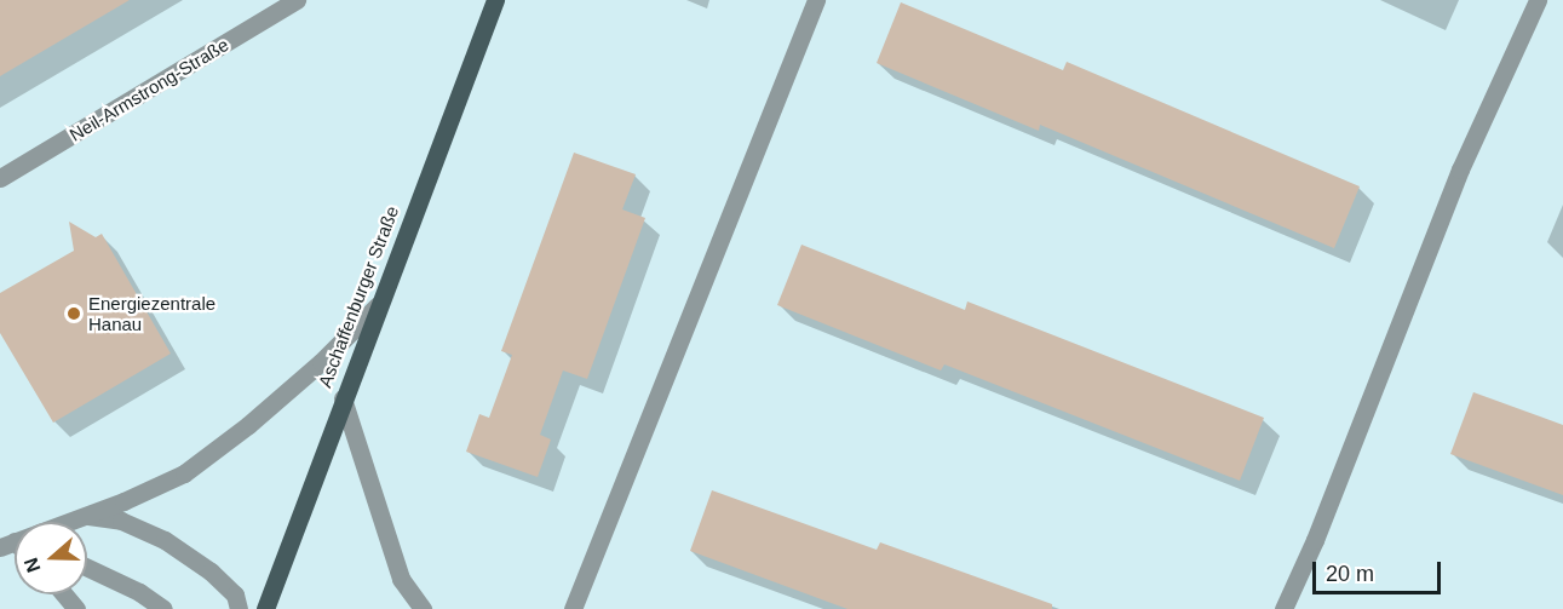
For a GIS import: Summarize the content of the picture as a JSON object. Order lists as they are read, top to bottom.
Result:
{
  "streets": {
    "main road": ["Aschaffenburger Straße"],
    "street": ["Neil-Armstrong-Straße"]
  },
  "places": ["Energiezentrale Hanau"],
  "scale_bar": "20 m",
  "north": "left"
}
